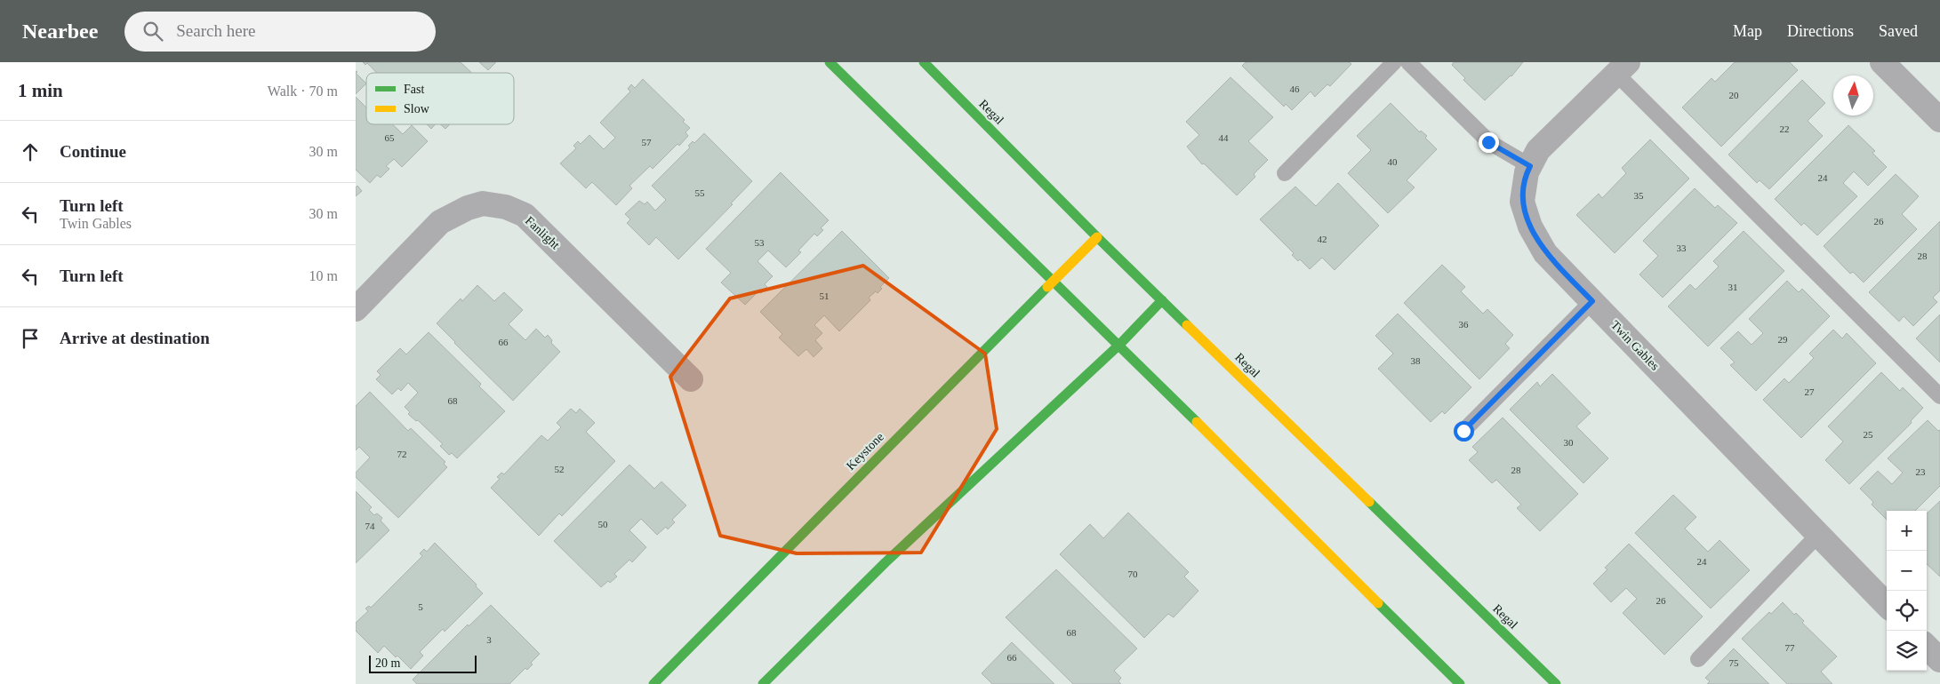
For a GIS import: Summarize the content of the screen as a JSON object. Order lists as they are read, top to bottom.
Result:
{
  "streets": {
    "street": [
      "Regal",
      "Fanlight",
      "Twin Gables",
      "Keystone"
    ]
  },
  "crossings": [
    ["Regal", "Keystone"]
  ],
  "house_numbers": [
    "46",
    "20",
    "22",
    "65",
    "44",
    "57",
    "40",
    "24",
    "55",
    "35",
    "26",
    "42",
    "53",
    "33",
    "28",
    "31",
    "51",
    "36",
    "29",
    "66",
    "38",
    "27",
    "68",
    "25",
    "30",
    "72",
    "52",
    "28",
    "23",
    "50",
    "74",
    "24",
    "70",
    "26",
    "5",
    "68",
    "3",
    "77",
    "66",
    "75"
  ],
  "legend": ["Fast", "Slow"],
  "scale_bar": "20 m",
  "north": "top",
  "page": {
    "header": "Nearbee",
    "search": "Search here",
    "nav": ["Map", "Directions", "Saved"],
    "heading": ["1 min", "Walk · 70 m"],
    "list": [
      ["Continue", "30 m"],
      ["Turn left", "Twin Gables", "30 m"],
      ["Turn left", "10 m"],
      "Arrive at destination"
    ],
    "map_buttons": ["+", "−"],
    "scale": "20 m"
  }
}
